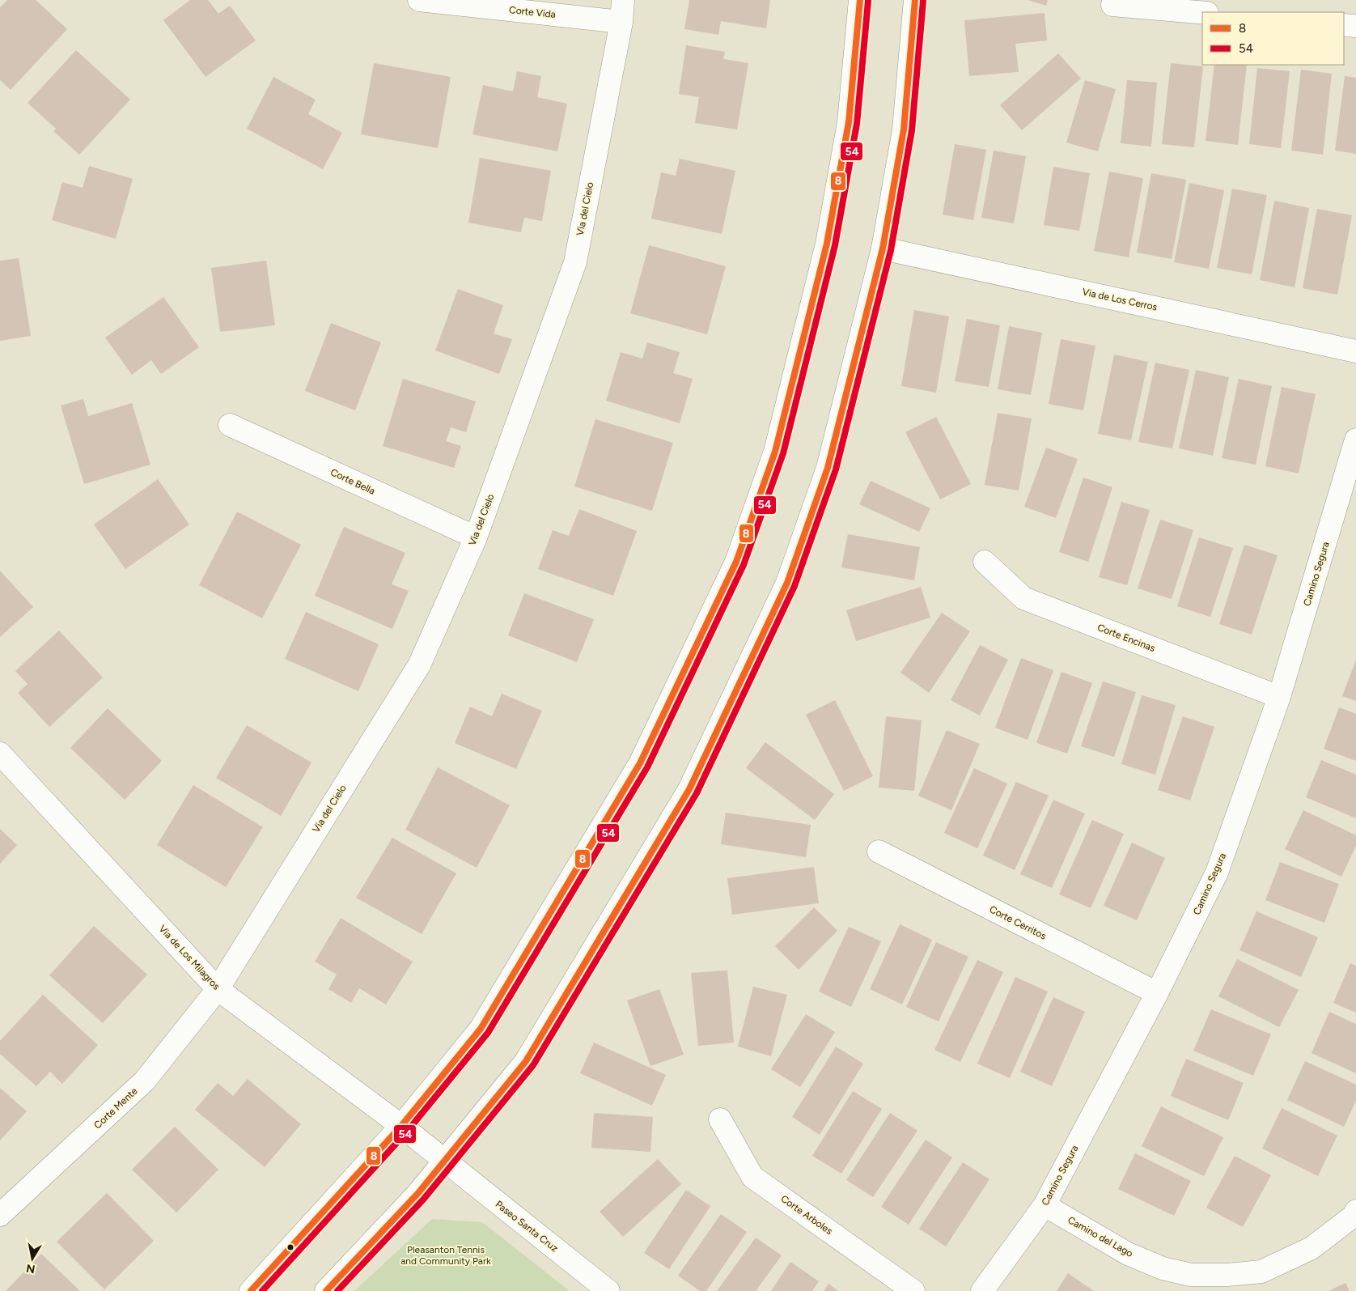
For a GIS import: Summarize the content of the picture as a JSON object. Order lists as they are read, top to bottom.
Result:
{
  "streets": {
    "street": [
      "Corte Vida",
      "Via del Cielo",
      "Via de Los Cerros",
      "Corte Bella",
      "Camino Segura",
      "Corte Encinas",
      "Corte Cerritos",
      "Via de Los Milagros",
      "Corte Mente",
      "Corte Arboles",
      "Paseo Santa Cruz",
      "Camino del Lago"
    ]
  },
  "crossings": [
    ["Corte Vida", "Via del Cielo"],
    ["Via del Cielo", "Corte Bella"],
    ["Via del Cielo", "Via de Los Milagros"],
    ["Via del Cielo", "Corte Mente"],
    ["Camino Segura", "Corte Encinas"],
    ["Camino Segura", "Corte Cerritos"],
    ["Camino Segura", "Camino del Lago"],
    ["Via de Los Milagros", "Corte Mente"],
    ["Via de Los Milagros", "Paseo Santa Cruz"]
  ],
  "parks": ["Pleasanton Tennis and Community Park"],
  "lines": ["transit line 8", "transit line 54"],
  "legend": ["8", "54"],
  "north": "bottom"
}
